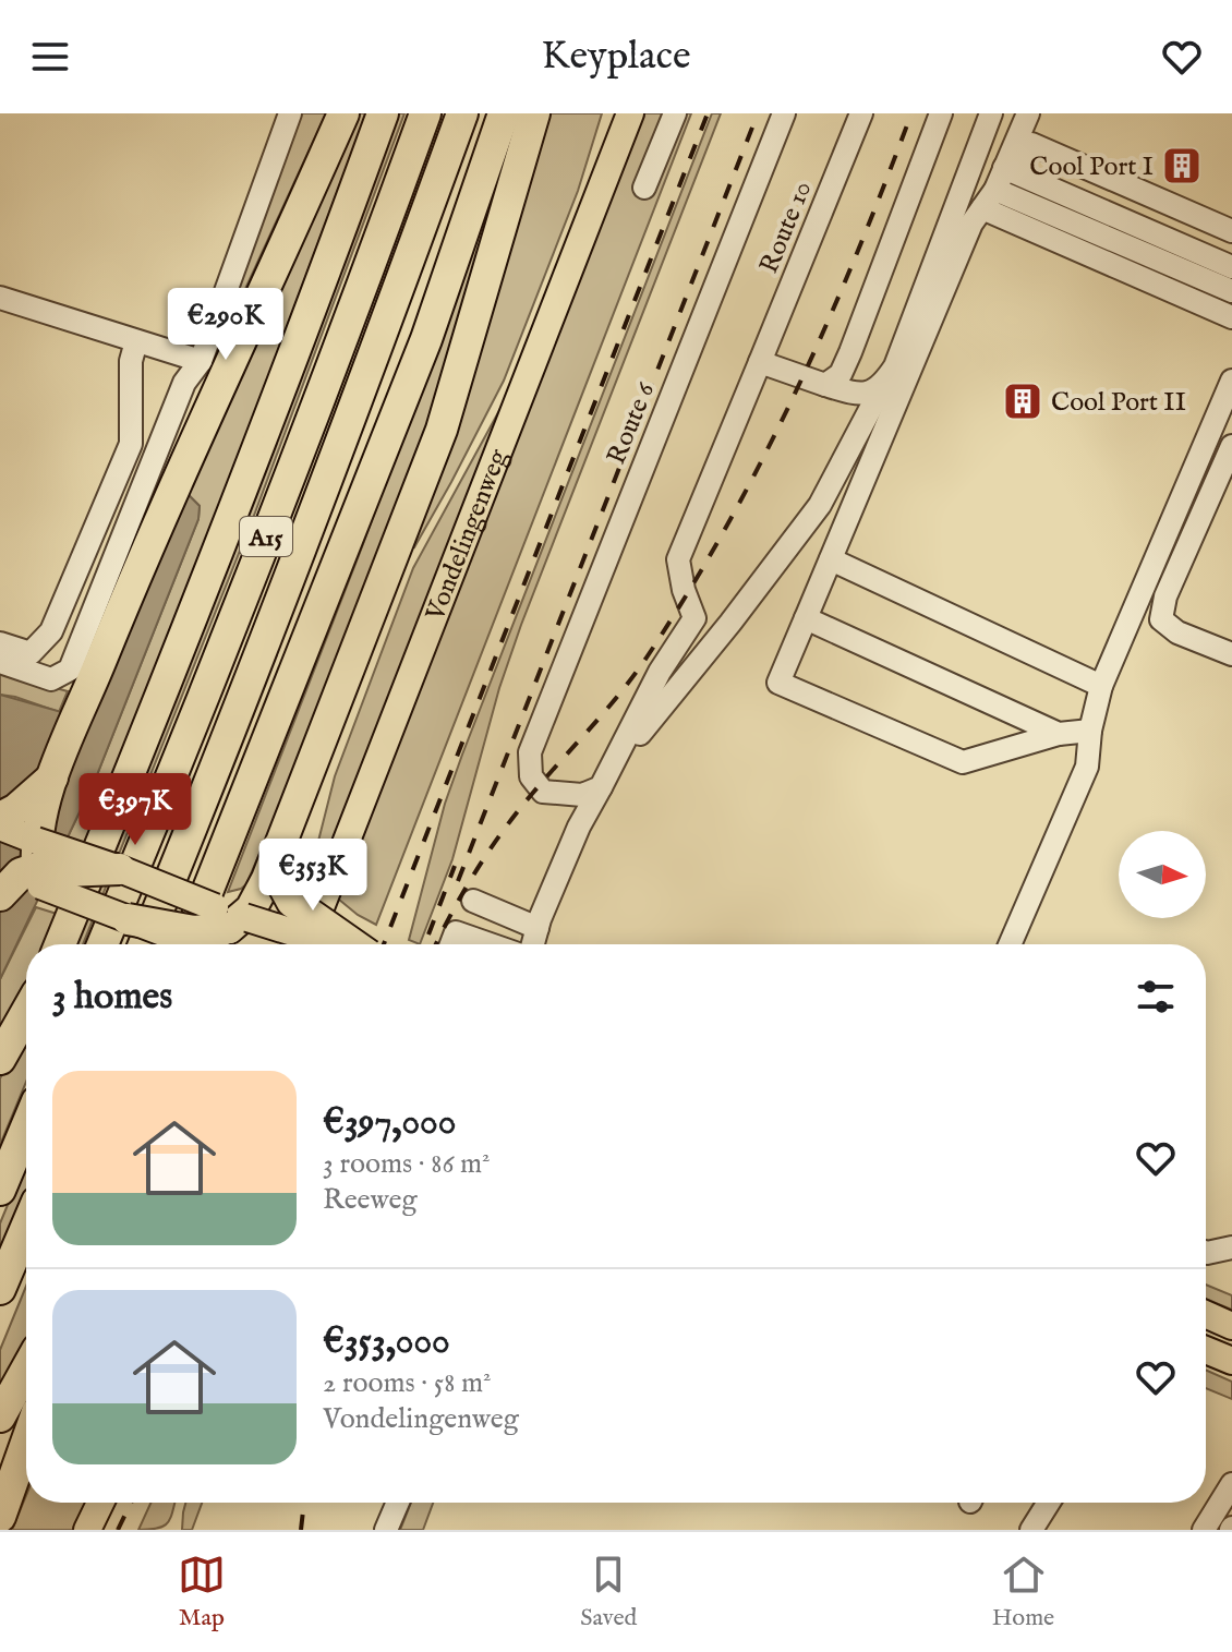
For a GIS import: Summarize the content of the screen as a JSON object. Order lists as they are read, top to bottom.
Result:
{
  "streets": {
    "highway": ["A15"],
    "main road": ["Vondelingenweg"],
    "street": ["Route 10", "Route 6"]
  },
  "places": {
    "building": ["Cool Port I", "Cool Port II"]
  },
  "north": "right",
  "page": {
    "header": "Keyplace",
    "price": ["€290K", "€397K", "€353K"],
    "heading": "3 homes",
    "list": [
      {
        "name": "€397,000",
        "note": "3 rooms · 86 m² · Reeweg"
      },
      {
        "name": "€353,000",
        "note": "2 rooms · 58 m² · Vondelingenweg"
      }
    ],
    "tabs": ["Map", "Saved", "Home"]
  }
}
